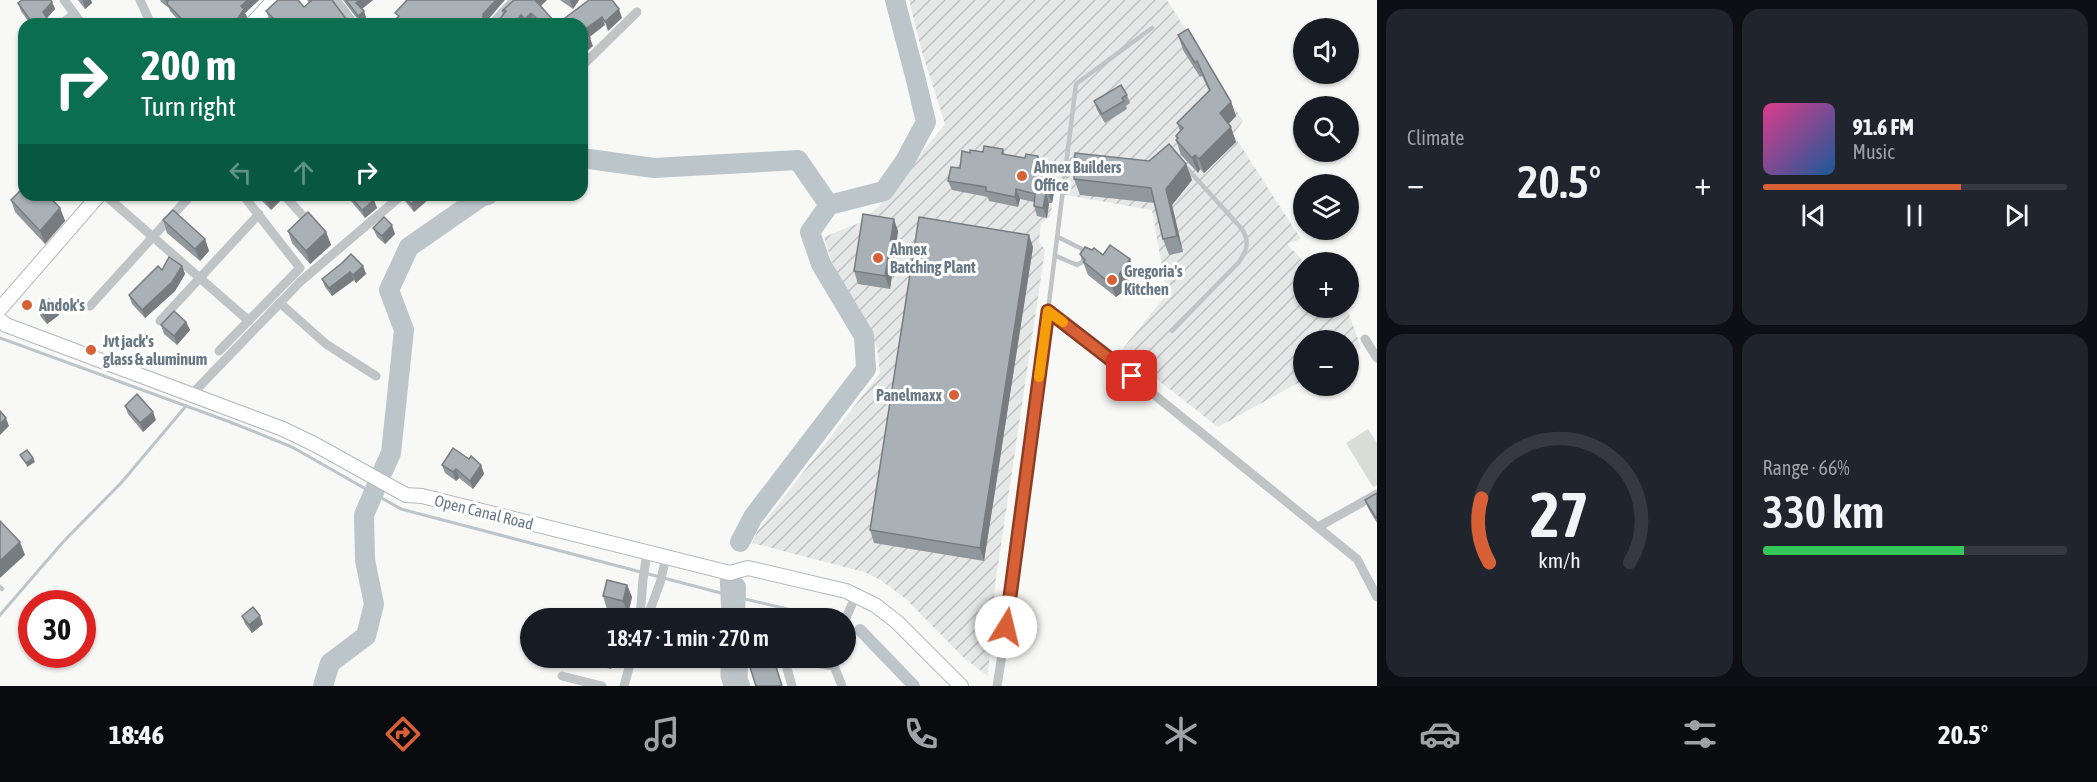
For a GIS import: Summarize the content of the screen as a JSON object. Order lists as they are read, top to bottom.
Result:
{
  "streets": {
    "main road": ["Open Canal Road"]
  },
  "places": [
    "Ahnex Builders Office",
    "Ahnex Batching Plant",
    "Gregoria's Kitchen",
    "Andok's",
    "Jvt jack's glass & aluminum",
    "Panelmaxx"
  ],
  "page": {
    "tile": [
      "Climate",
      ["Range · 66%", "330 km"]
    ],
    "map_buttons": ["+", "−"],
    "turn": ["200 m", "Turn right"],
    "song": ["91.6 FM", "Music"],
    "heat": ["−", "20.5°", "+"],
    "limit": "30",
    "trip": "18:47 · 1 min · 270 m",
    "tabs": ["18:46", "20.5°"],
    "gauge": ["27", "km/h"]
  }
}
